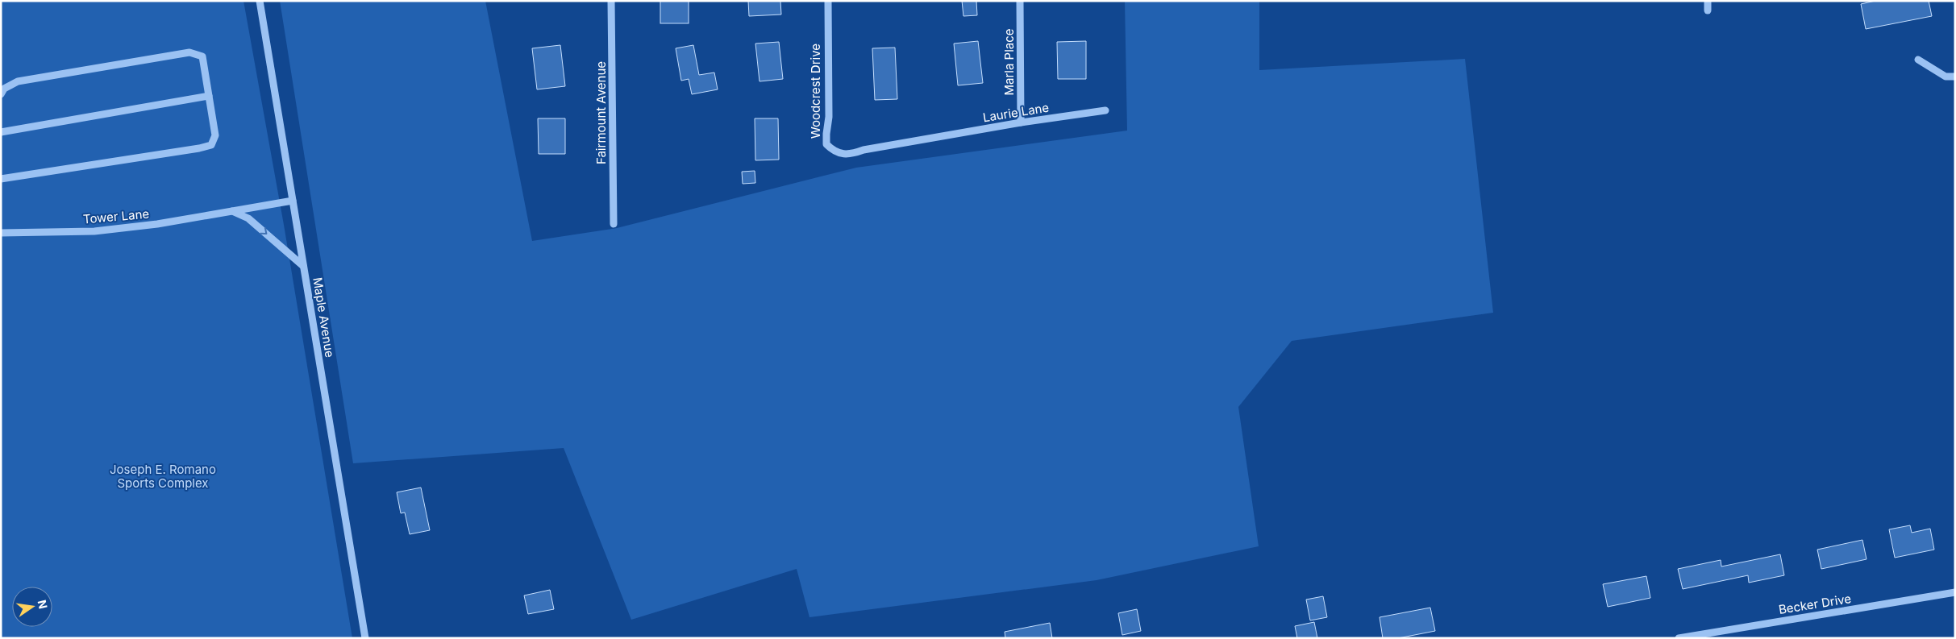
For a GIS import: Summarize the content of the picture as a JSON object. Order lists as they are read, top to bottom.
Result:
{
  "streets": {
    "street": [
      "Marla Place",
      "Woodcrest Drive",
      "Fairmount Avenue",
      "Laurie Lane",
      "Tower Lane",
      "Maple Avenue",
      "Becker Drive"
    ]
  },
  "crossings": [
    ["Marla Place", "Laurie Lane"],
    ["Woodcrest Drive", "Laurie Lane"],
    ["Tower Lane", "Maple Avenue"]
  ],
  "parks": ["Joseph E. Romano Sports Complex"],
  "north": "right"
}
